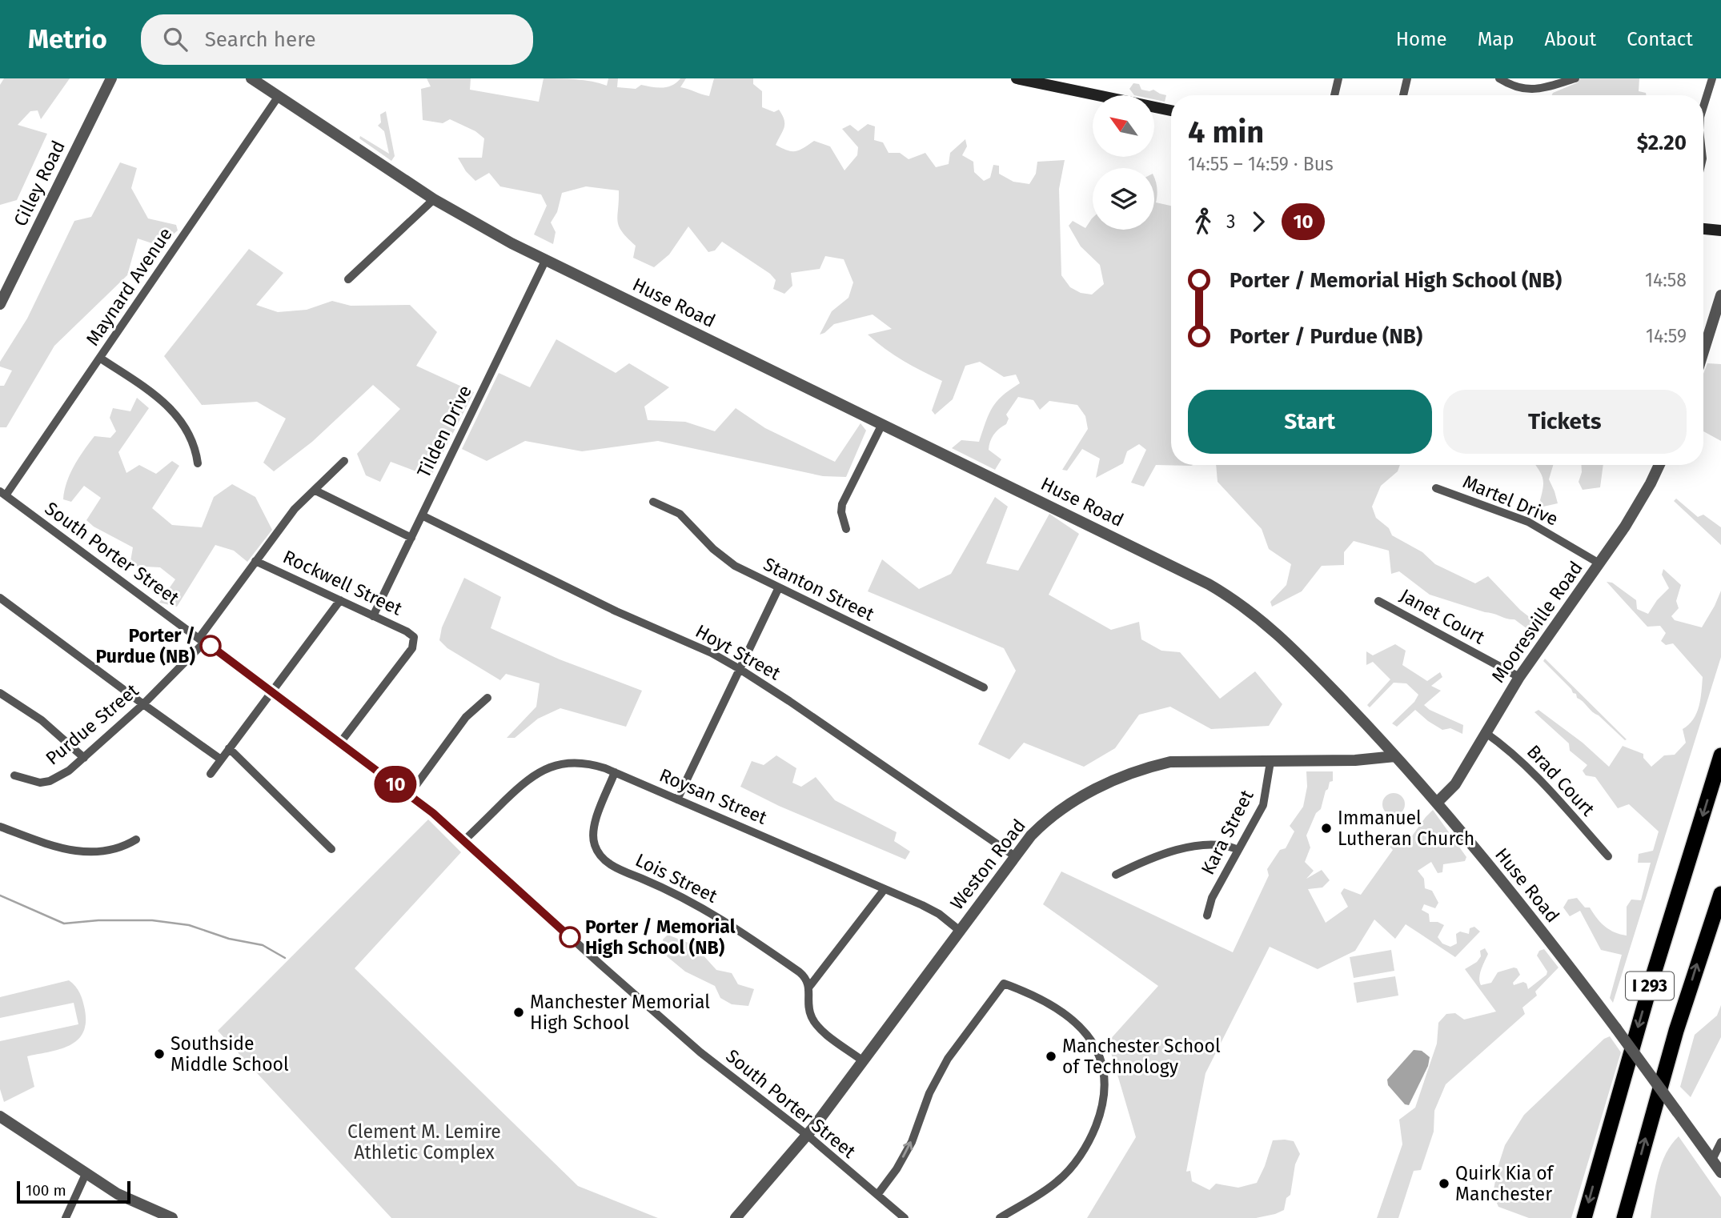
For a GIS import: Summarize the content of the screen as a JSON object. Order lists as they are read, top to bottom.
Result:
{
  "streets": {
    "highway": ["I 293"],
    "street": [
      "Cilley Road",
      "Maynard Avenue",
      "Huse Road",
      "Tilden Drive",
      "Martel Drive",
      "South Porter Street",
      "Rockwell Street",
      "Stanton Street",
      "Janet Court",
      "Mooresville Road",
      "Hoyt Street",
      "Purdue Street",
      "Brad Court",
      "Roysan Street",
      "Kara Street",
      "Weston Road",
      "Lois Street"
    ]
  },
  "crossings": [
    ["Maynard Avenue", "Huse Road"],
    ["Maynard Avenue", "South Porter Street"],
    ["Huse Road", "Tilden Drive"],
    ["Huse Road", "Mooresville Road"],
    ["Huse Road", "Weston Road"],
    ["Tilden Drive", "Rockwell Street"],
    ["Tilden Drive", "Hoyt Street"],
    ["Martel Drive", "Mooresville Road"],
    ["South Porter Street", "Rockwell Street"],
    ["South Porter Street", "Purdue Street"],
    ["South Porter Street", "Roysan Street"],
    ["South Porter Street", "Weston Road"],
    ["Rockwell Street", "Purdue Street"],
    ["Janet Court", "Mooresville Road"],
    ["Mooresville Road", "Brad Court"],
    ["Hoyt Street", "Weston Road"],
    ["Roysan Street", "Weston Road"],
    ["Roysan Street", "Lois Street"],
    ["Kara Street", "Weston Road"]
  ],
  "parks": ["Clement M. Lemire Athletic Complex"],
  "places": [
    "Porter / Purdue (NB)",
    "Immanuel Lutheran Church",
    "Porter / Memorial High School (NB)",
    "Manchester Memorial High School",
    "Southside Middle School",
    "Manchester School of Technology",
    "Quirk Kia of Manchester"
  ],
  "lines": ["bus line 10"],
  "scale_bar": "100 m",
  "north": "top left",
  "page": {
    "header": "Metrio",
    "search": "Search here",
    "nav": [
      "Home",
      "Map",
      "About",
      "Contact"
    ],
    "on_map": "10",
    "heading": ["4 min", "14:55 – 14:59 · Bus", "$2.20"],
    "legs": ["3", "10"],
    "list": [
      {
        "name": "Porter / Memorial High School (NB)",
        "value": "14:58"
      },
      {
        "name": "Porter / Purdue (NB)",
        "value": "14:59"
      }
    ],
    "buttons": ["Start", "Tickets"],
    "scale": "100 m"
  }
}
